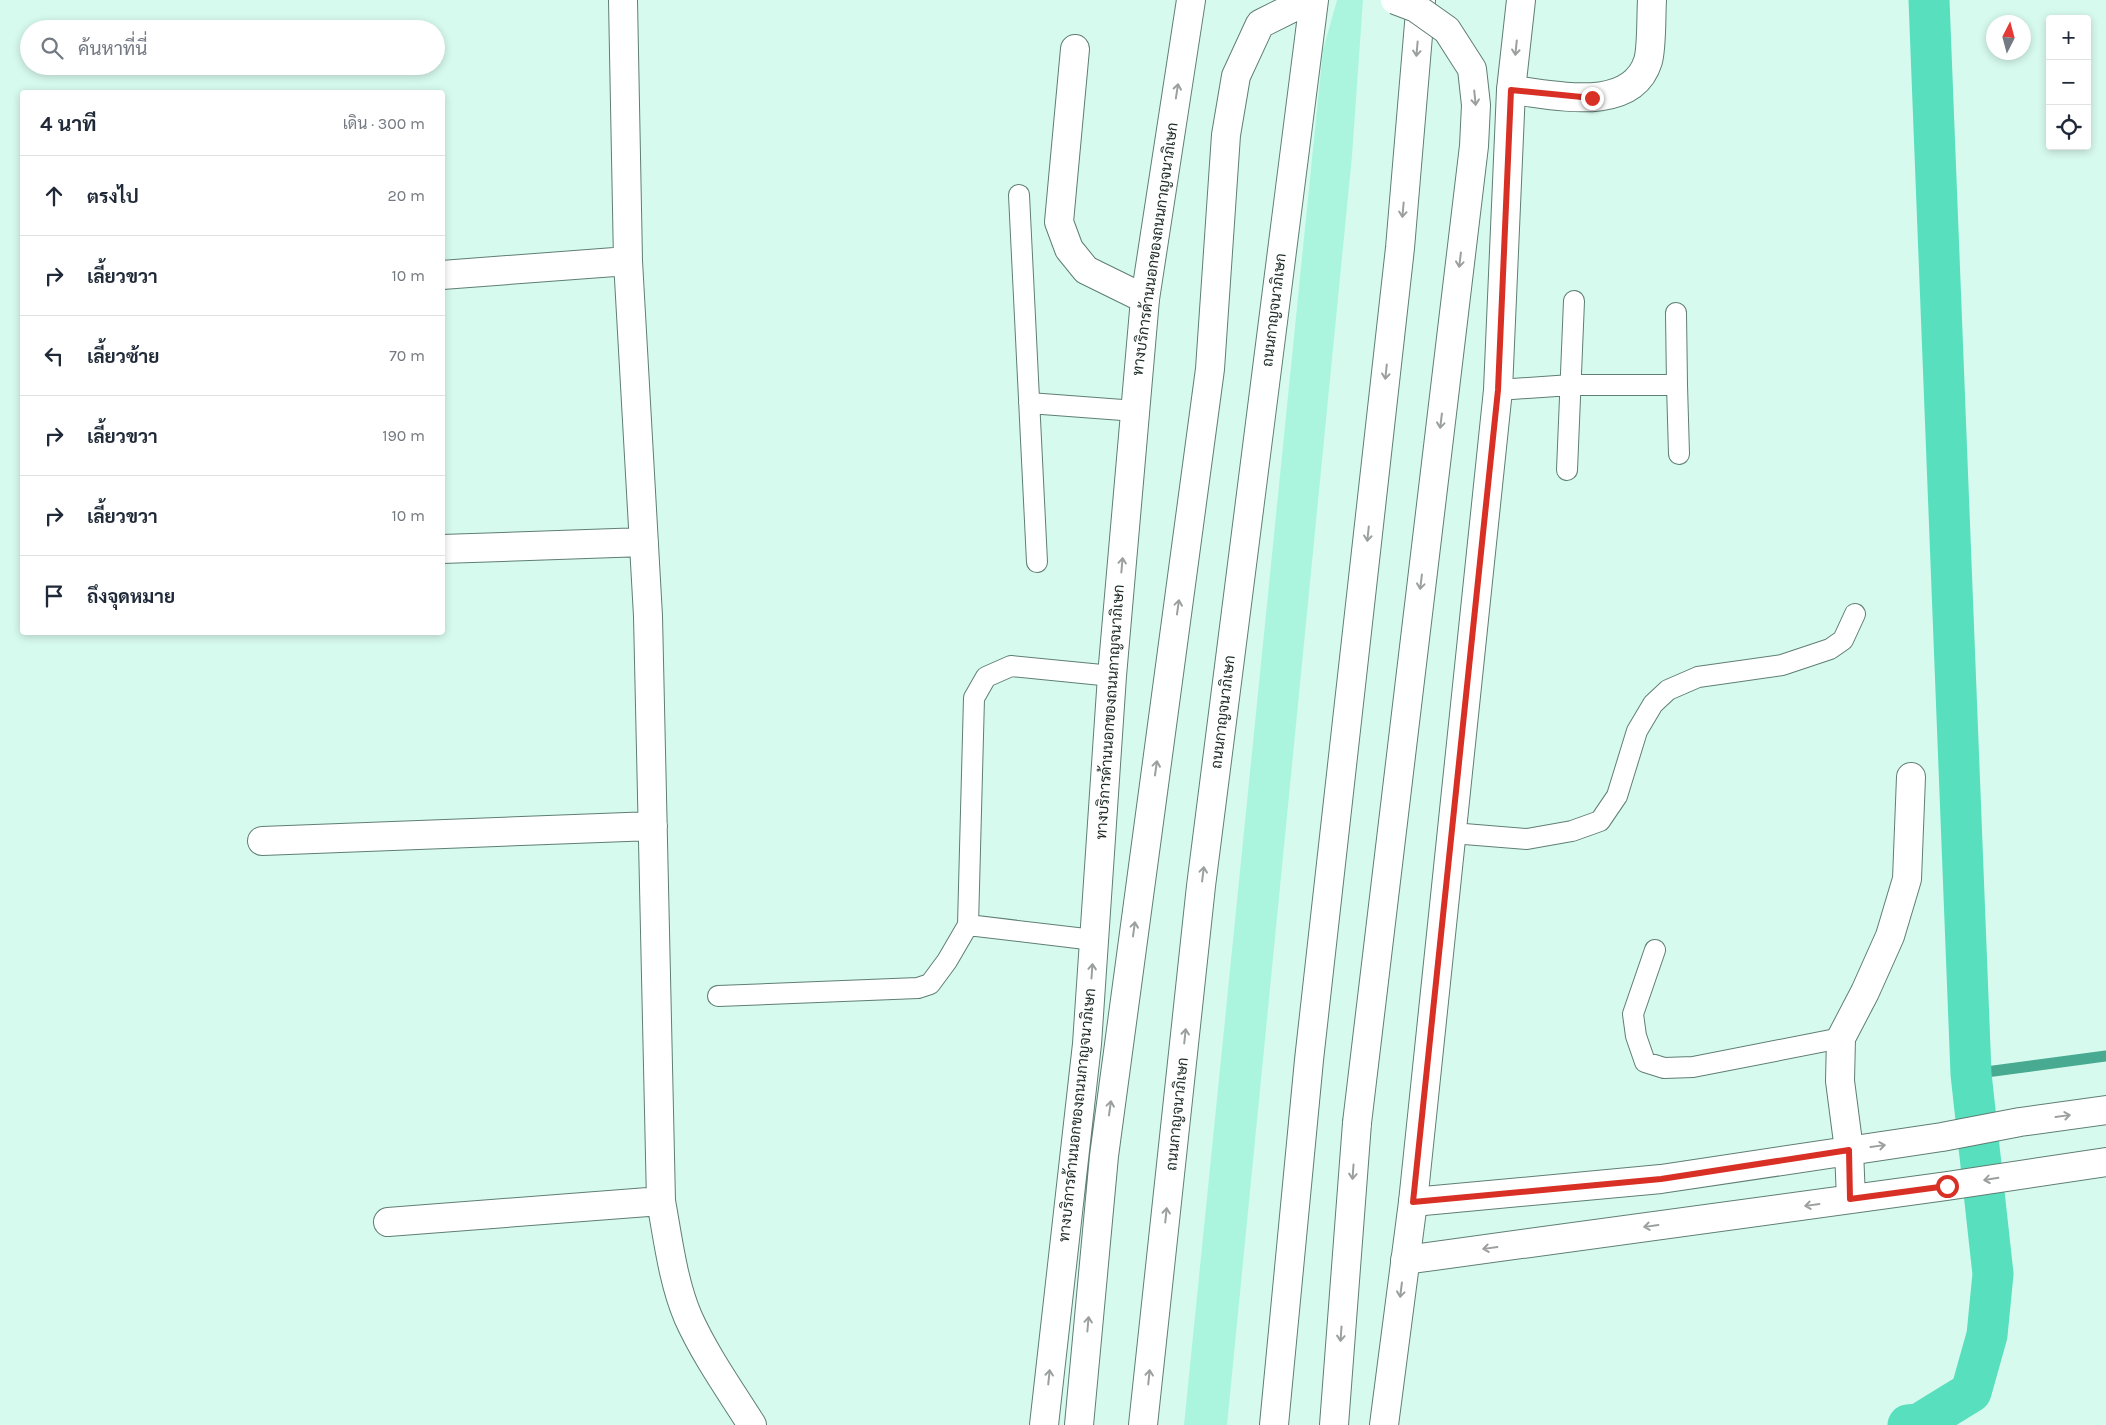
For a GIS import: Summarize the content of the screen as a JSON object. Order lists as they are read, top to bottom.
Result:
{
  "streets": {
    "main road": ["ทางบริการด้านนอกของถนนกาญจนาภิเษก", "ถนนกาญจนาภิเษก"]
  },
  "north": "top",
  "page": {
    "map_buttons": ["+", "−"],
    "search": "ค้นหาที่นี่",
    "heading": ["4 นาที", "เดิน · 300 m"],
    "list": [
      ["ตรงไป", "20 m"],
      ["เลี้ยวขวา", "10 m"],
      ["เลี้ยวซ้าย", "70 m"],
      ["เลี้ยวขวา", "190 m"],
      ["เลี้ยวขวา", "10 m"],
      "ถึงจุดหมาย"
    ]
  }
}
